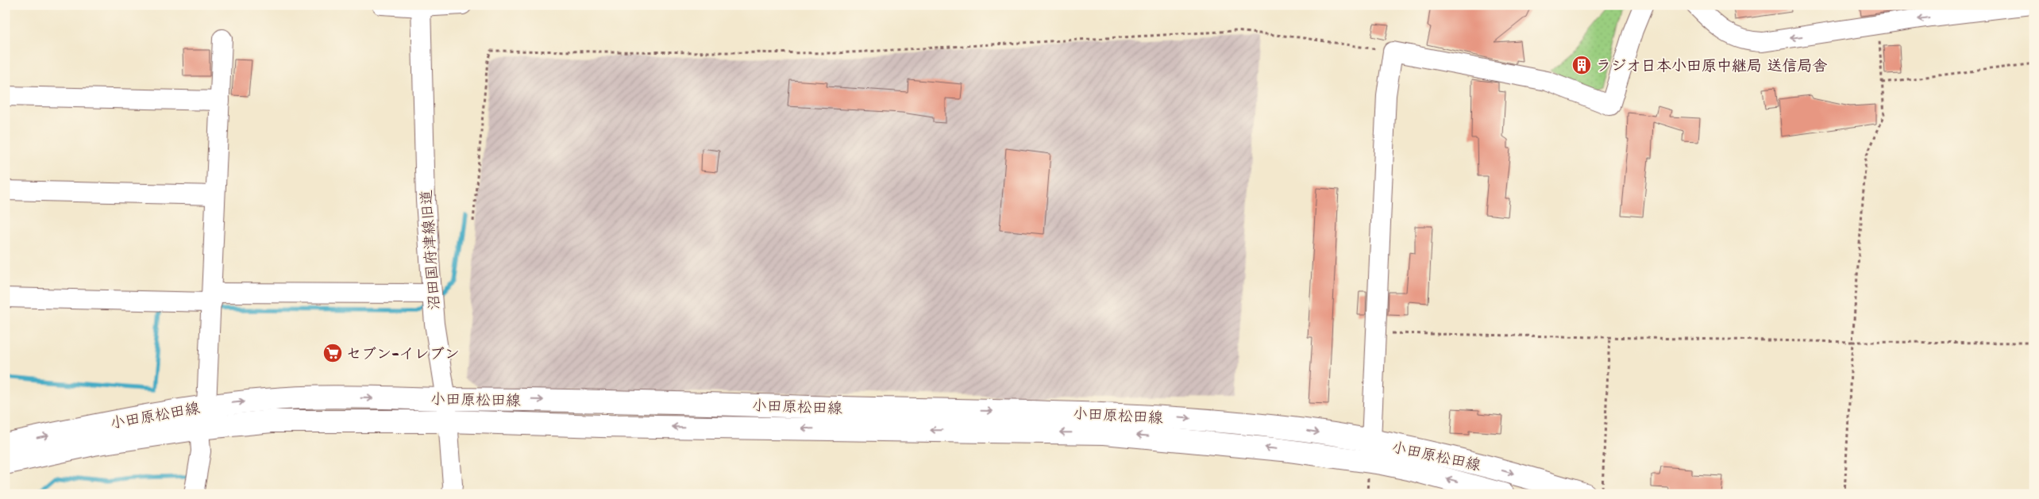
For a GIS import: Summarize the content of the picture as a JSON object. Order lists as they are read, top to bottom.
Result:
{
  "streets": {
    "main road": ["小田原松田線"],
    "street": ["沼田国府津線旧道"]
  },
  "crossings": [
    ["沼田国府津線旧道", "小田原松田線"]
  ],
  "places": {
    "building": ["ラジオ日本小田原中継局 送信局舎"],
    "supermarket": ["セブン-イレブン"]
  }
}
